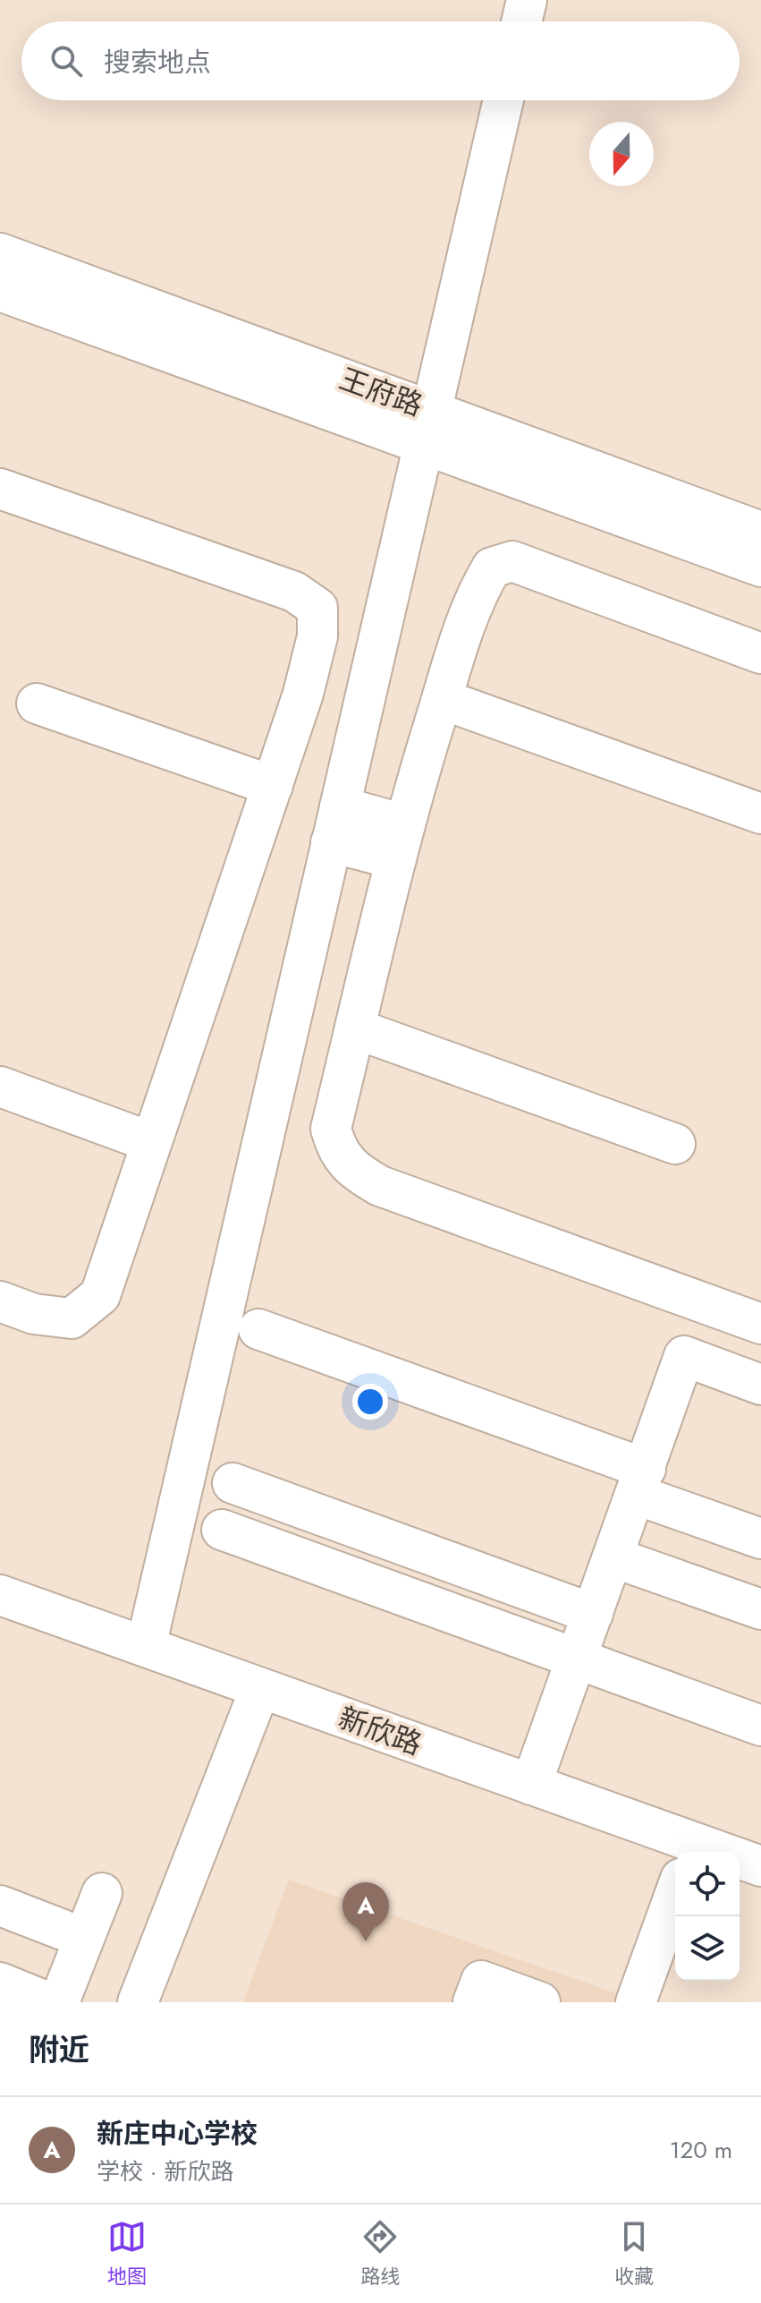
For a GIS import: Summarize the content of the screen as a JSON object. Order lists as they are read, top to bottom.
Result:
{
  "streets": {
    "street": ["王府路", "新欣路"]
  },
  "north": "bottom",
  "page": {
    "search": "搜索地点",
    "pins": "A",
    "heading": "附近",
    "list": [
      {
        "mark": "A",
        "name": "新庄中心学校",
        "note": "学校 · 新欣路",
        "value": "120 m"
      }
    ],
    "nav": ["地图", "路线", "收藏"]
  }
}
